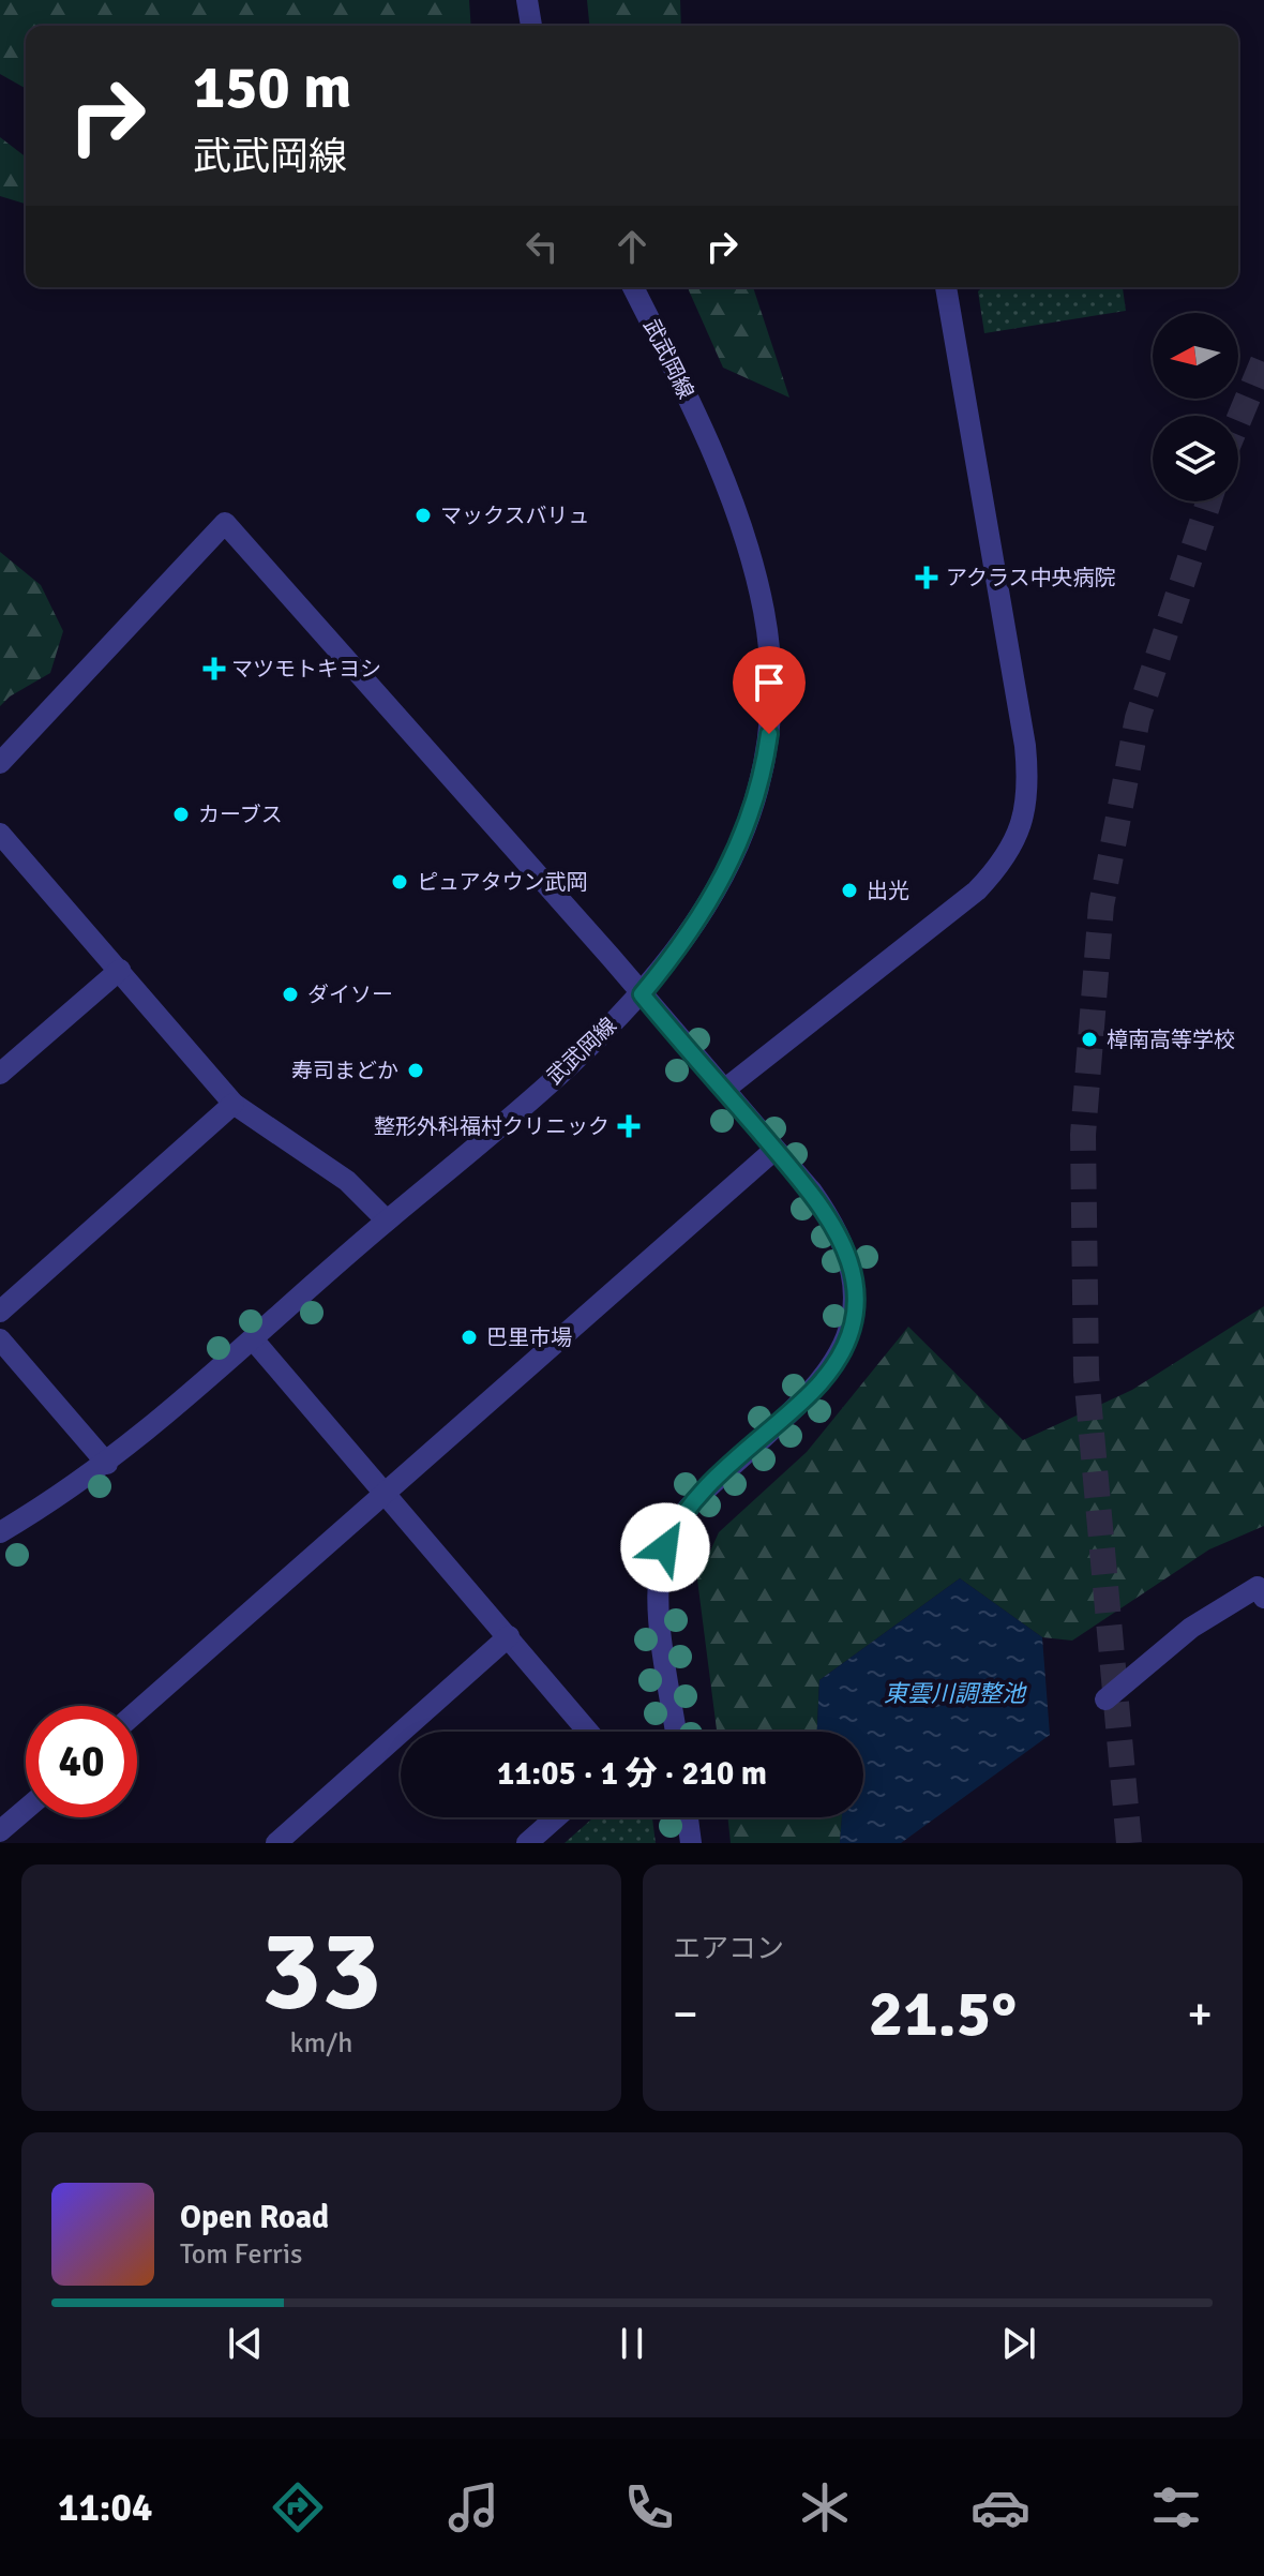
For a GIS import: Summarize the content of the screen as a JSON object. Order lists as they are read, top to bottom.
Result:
{
  "streets": {
    "street": ["武武岡線"]
  },
  "water": ["東雲川調整池"],
  "places": {
    "other": [
      "マックスバリュ",
      "カーブス",
      "ピュアタウン武岡",
      "出光",
      "ダイソー",
      "樟南高等学校",
      "寿司まどか",
      "巴里市場"
    ],
    "health": ["アクラス中央病院", "マツモトキヨシ", "整形外科福村クリニック"]
  },
  "north": "left",
  "page": {
    "turn": ["150 m", "武武岡線"],
    "limit": "40",
    "trip": "11:05 · 1 分 · 210 m",
    "tile": [
      ["33", "km/h"],
      "エアコン"
    ],
    "heat": ["−", "21.5°", "+"],
    "song": ["Open Road", "Tom Ferris"],
    "tabs": "11:04"
  }
}
